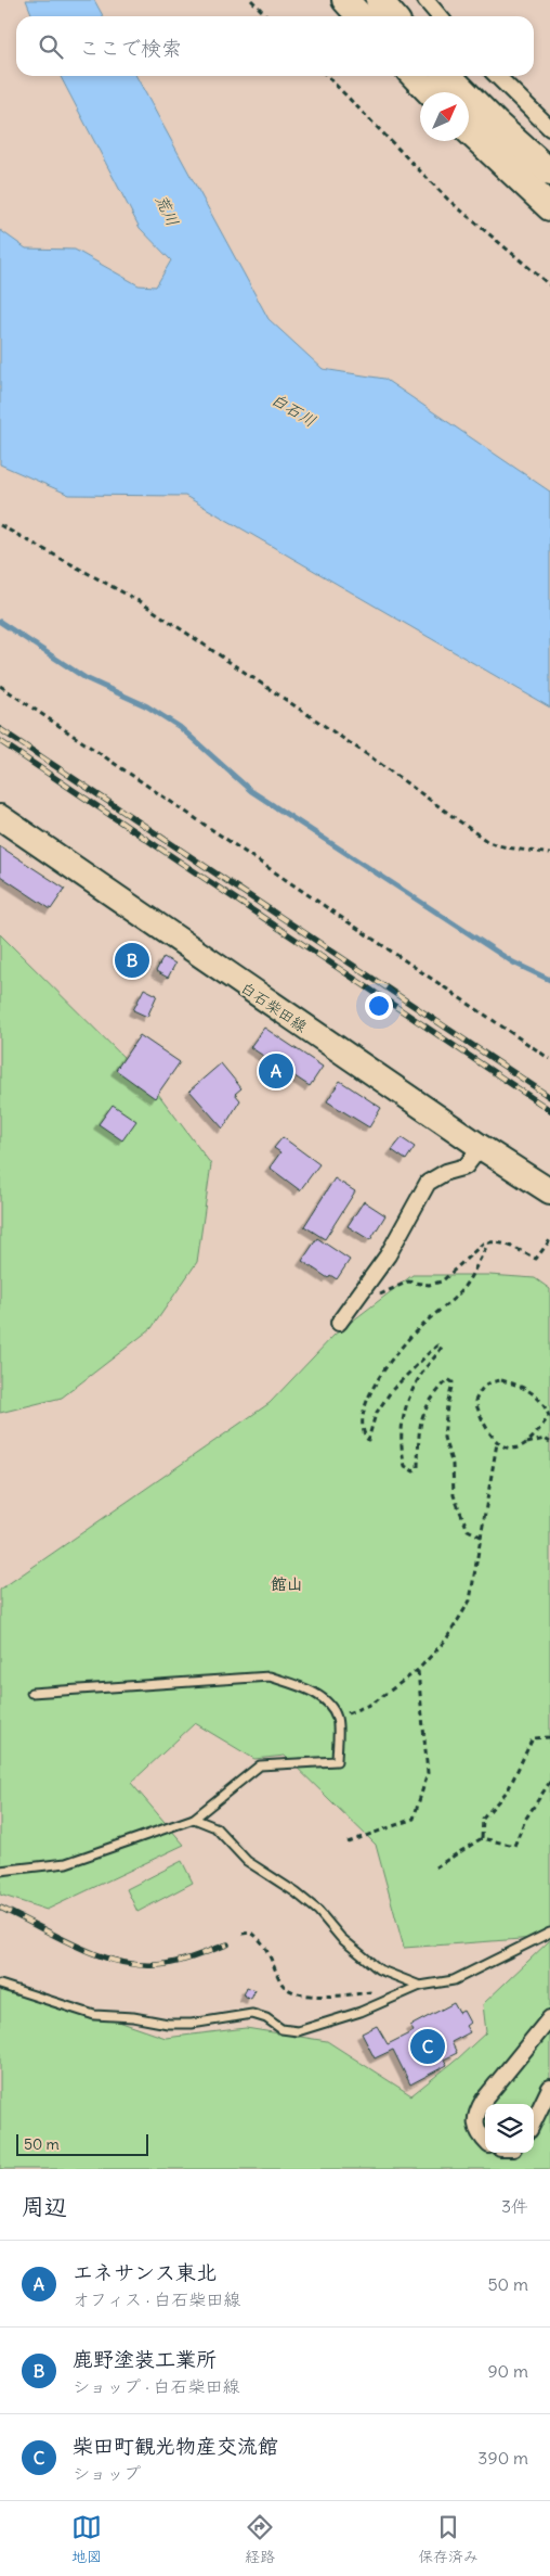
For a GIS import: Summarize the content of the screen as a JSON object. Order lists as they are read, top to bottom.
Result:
{
  "streets": {
    "main road": ["白石柴田線"]
  },
  "districts": ["館山"],
  "water": ["荒川", "白石川"],
  "scale_bar": "50 m",
  "north": "top right",
  "page": {
    "search": "ここで検索",
    "pins": ["B", "A", "C"],
    "scale": "50 m",
    "heading": ["周辺", "3件"],
    "list": [
      {
        "mark": "A",
        "name": "エネサンス東北",
        "note": "オフィス · 白石柴田線",
        "value": "50 m"
      },
      {
        "mark": "B",
        "name": "鹿野塗装工業所",
        "note": "ショップ · 白石柴田線",
        "value": "90 m"
      },
      {
        "mark": "C",
        "name": "柴田町観光物産交流館",
        "note": "ショップ",
        "value": "390 m"
      }
    ],
    "nav": ["地図", "経路", "保存済み"]
  }
}
